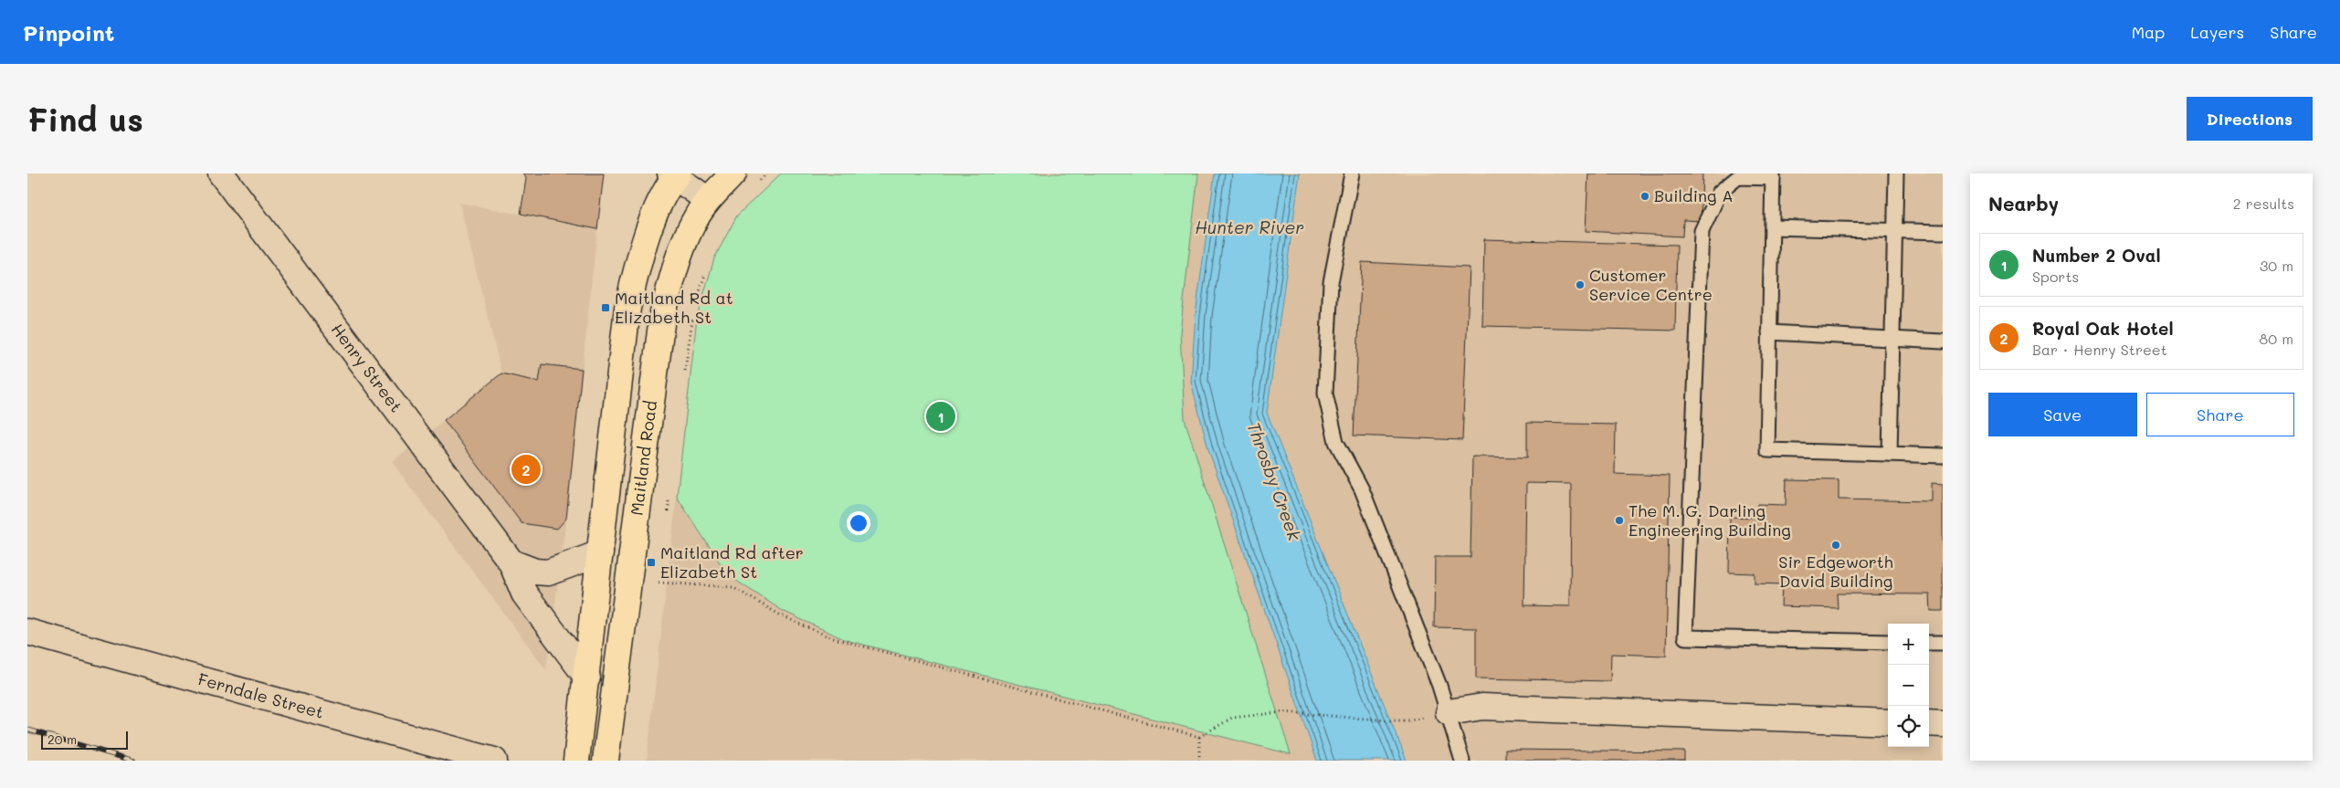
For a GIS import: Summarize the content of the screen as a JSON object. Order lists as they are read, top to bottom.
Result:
{
  "streets": {
    "main road": ["Maitland Road"],
    "street": ["Henry Street", "Ferndale Street"]
  },
  "crossings": [
    ["Henry Street", "Maitland Road"]
  ],
  "water": ["Hunter River", "Throsby Creek"],
  "places": {
    "other": [
      "Building A",
      "Customer Service Centre",
      "The M. G. Darling Engineering Building",
      "Sir Edgeworth David Building"
    ],
    "transit": ["Maitland Rd at Elizabeth St", "Maitland Rd after Elizabeth St"]
  },
  "scale_bar": "20 m",
  "page": {
    "header": "Pinpoint",
    "nav": ["Map", "Layers", "Share"],
    "buttons": [
      "Directions",
      ["Save", "Share"]
    ],
    "title": "Find us",
    "heading": ["Nearby", "2 results"],
    "list": [
      {
        "mark": "1",
        "name": "Number 2 Oval",
        "note": "Sports",
        "value": "30 m"
      },
      {
        "mark": "2",
        "name": "Royal Oak Hotel",
        "note": "Bar · Henry Street",
        "value": "80 m"
      }
    ],
    "pins": ["1", "2"],
    "map_buttons": ["+", "−"],
    "scale": "20 m"
  }
}
